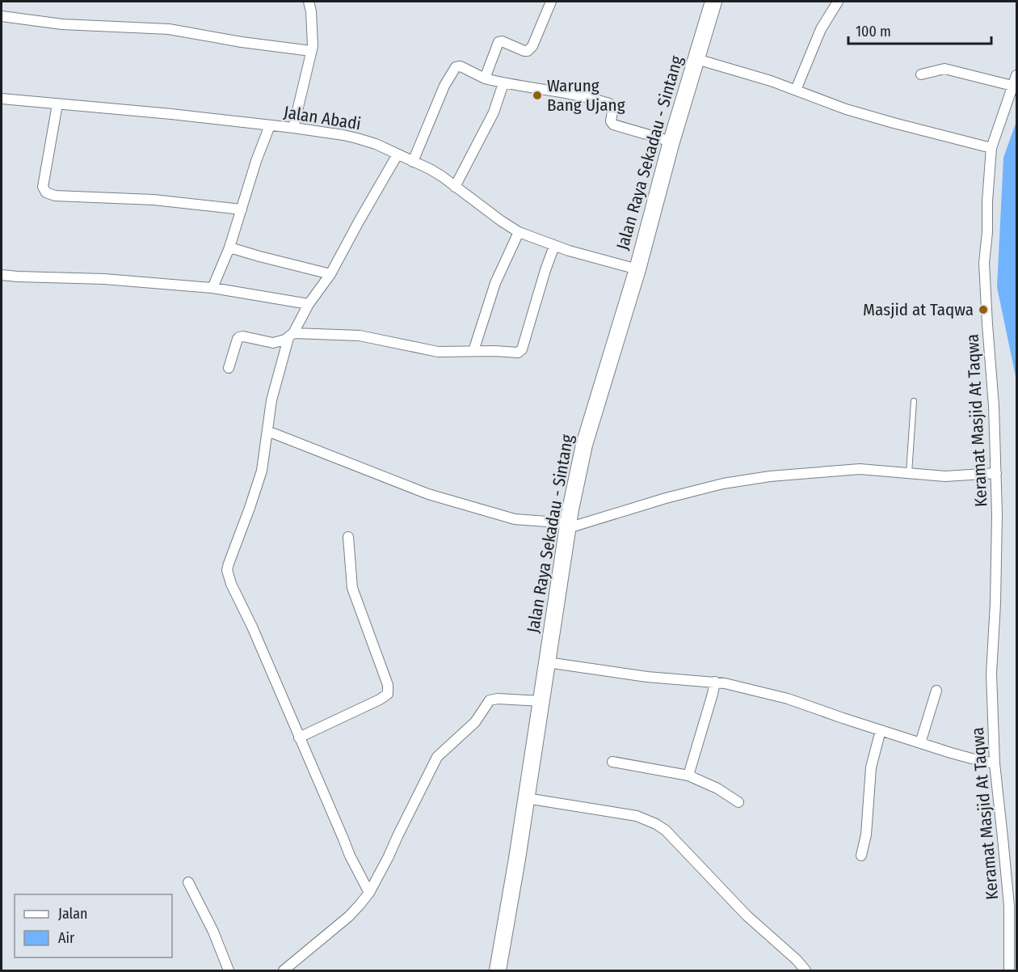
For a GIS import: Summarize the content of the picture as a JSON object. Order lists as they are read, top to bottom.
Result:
{
  "streets": {
    "highway": ["Jalan Raya Sekadau - Sintang"],
    "street": ["Jalan Abadi", "Keramat Masjid At Taqwa"]
  },
  "crossings": [
    ["Jalan Abadi", "Jalan Raya Sekadau - Sintang"]
  ],
  "places": ["Warung Bang Ujang", "Masjid at Taqwa"],
  "legend": ["Jalan", "Air"],
  "scale_bar": "100 m"
}
